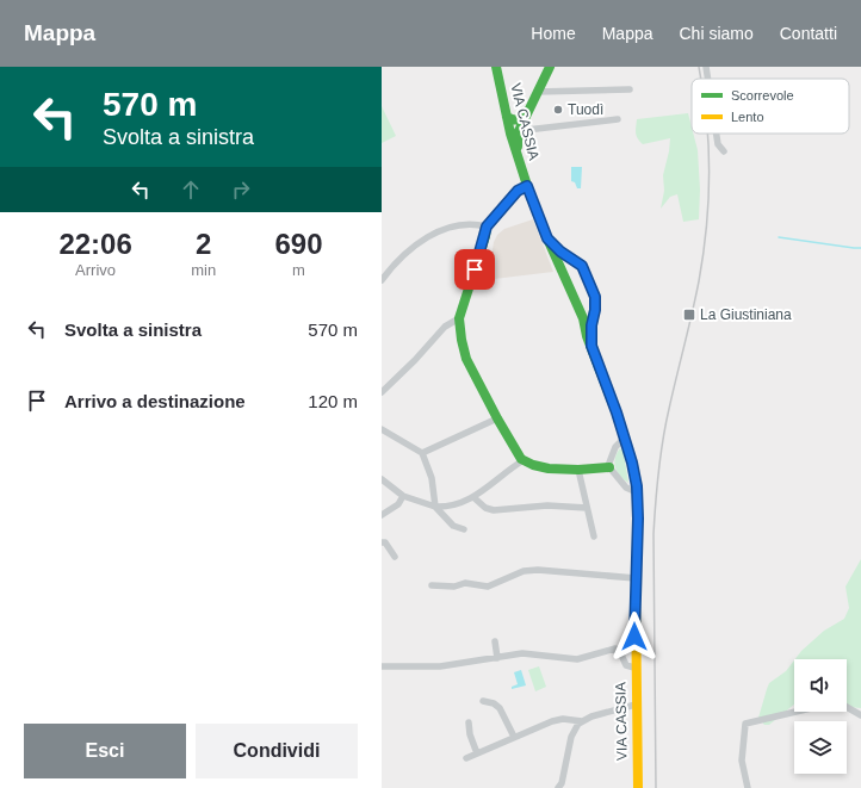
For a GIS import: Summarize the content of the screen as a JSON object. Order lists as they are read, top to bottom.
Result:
{
  "streets": {
    "main road": ["VIA CASSIA"]
  },
  "places": {
    "other": ["Tuodì"],
    "transit": ["La Giustiniana"]
  },
  "legend": ["Scorrevole", "Lento"],
  "page": {
    "header": "Mappa",
    "nav": [
      "Home",
      "Mappa",
      "Chi siamo",
      "Contatti"
    ],
    "turn": ["570 m", "Svolta a sinistra"],
    "eta": [
      "22:06",
      "Arrivo",
      "2",
      "min",
      "690",
      "m"
    ],
    "list": [
      {
        "name": "Svolta a sinistra",
        "value": "570 m"
      },
      {
        "name": "Arrivo a destinazione",
        "value": "120 m"
      }
    ],
    "buttons": ["Esci", "Condividi"]
  }
}
